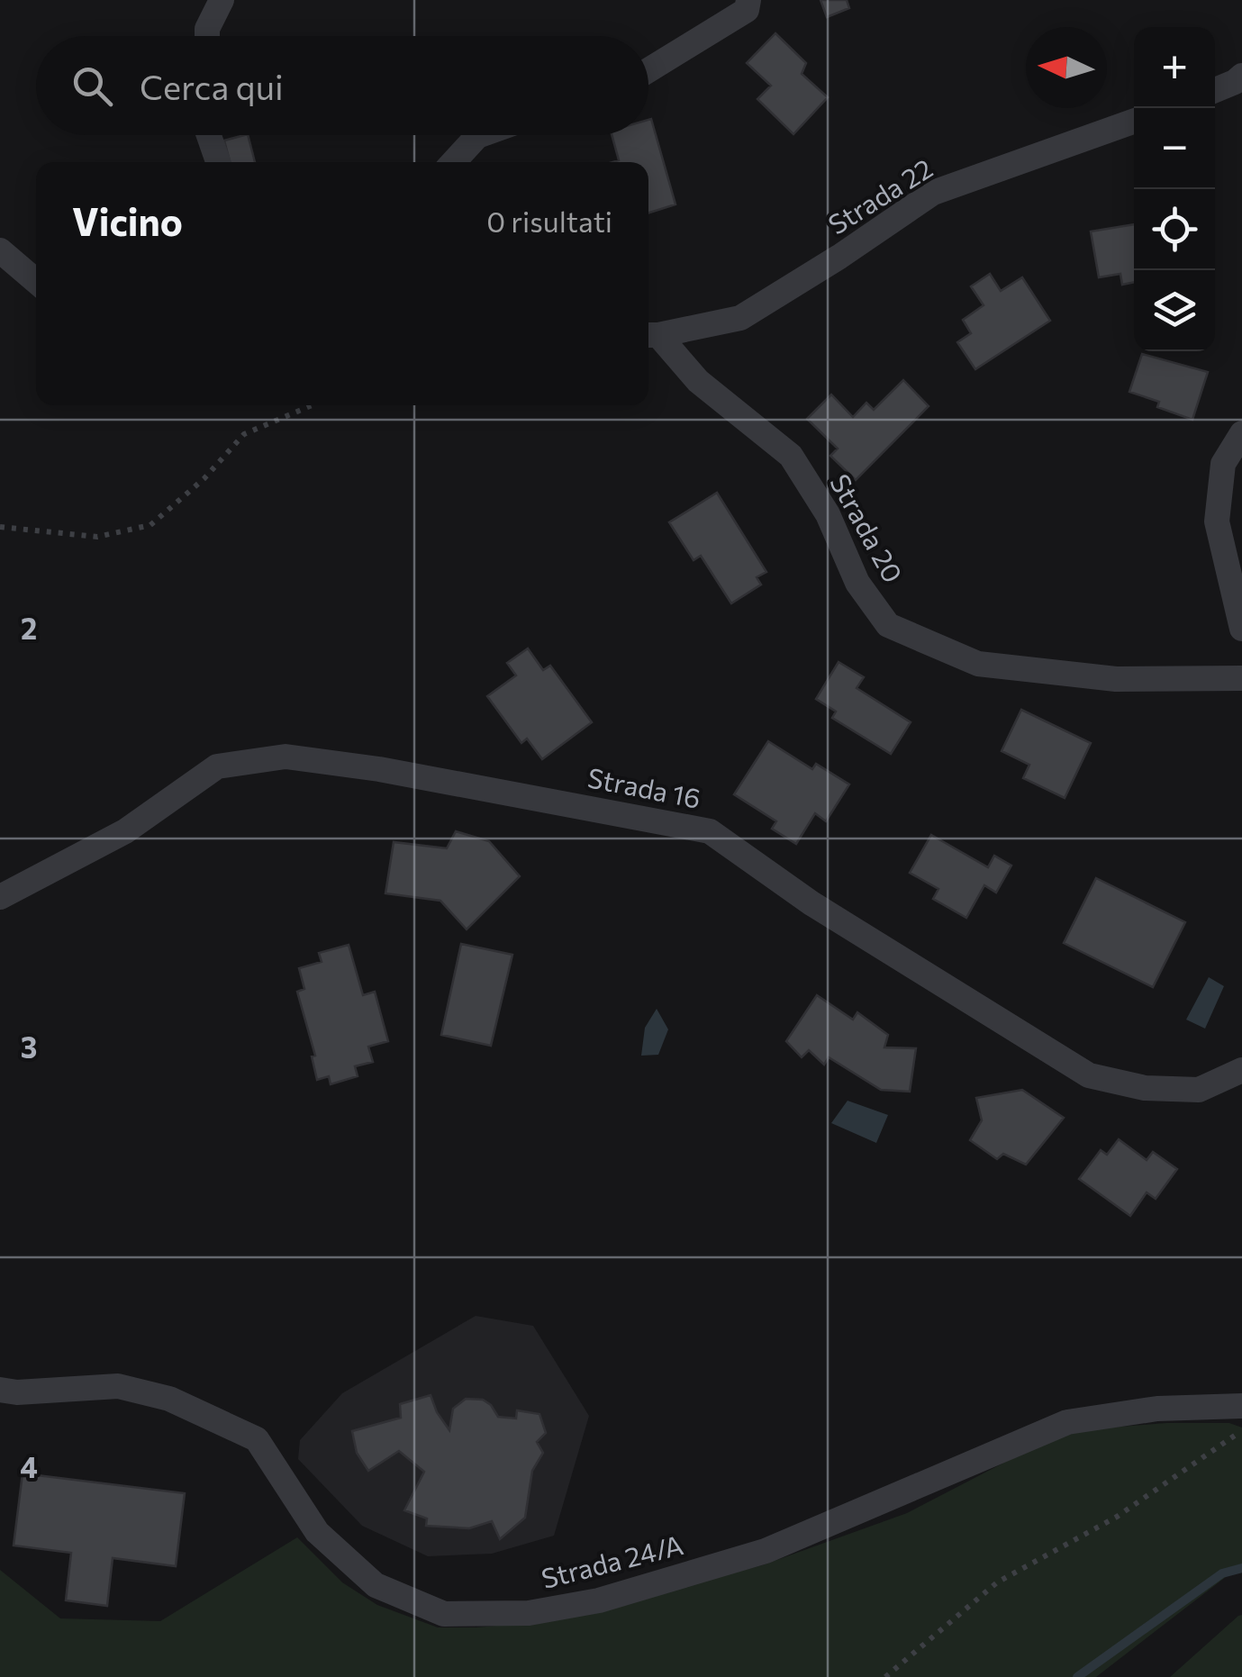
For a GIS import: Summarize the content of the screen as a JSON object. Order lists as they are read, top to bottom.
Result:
{
  "streets": {
    "street": [
      "Strada 22",
      "Strada 20",
      "Strada 16",
      "Strada 24/A"
    ]
  },
  "crossings": [
    ["Strada 22", "Strada 20"]
  ],
  "north": "left",
  "page": {
    "map_buttons": ["+", "−"],
    "search": "Cerca qui",
    "heading": ["Vicino", "0 risultati"]
  },
  "grid": {
    "rows": ["2", "3", "4"]
  }
}
